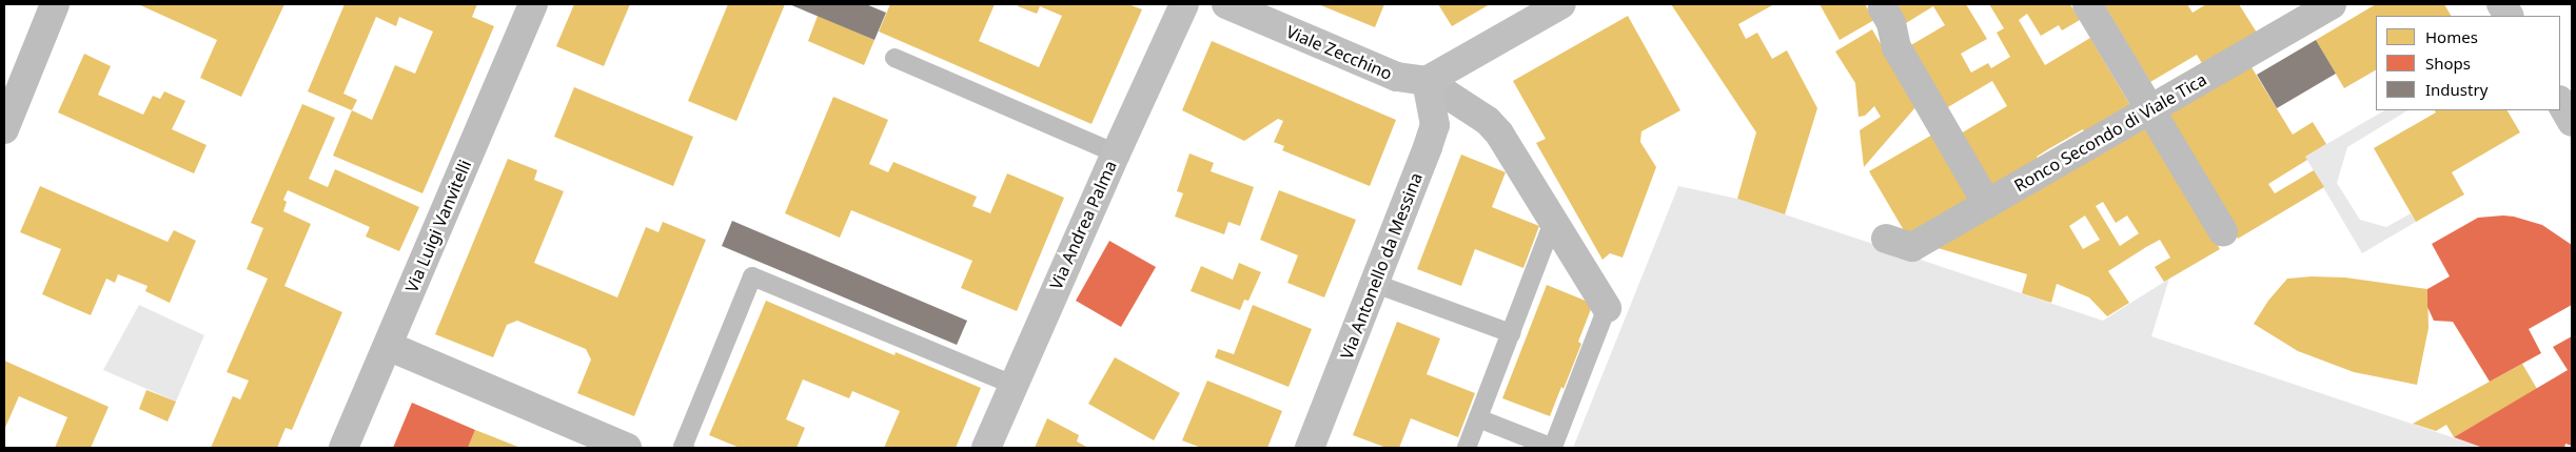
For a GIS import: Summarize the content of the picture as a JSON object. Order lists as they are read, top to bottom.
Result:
{
  "streets": {
    "street": [
      "Viale Zecchino",
      "Ronco Secondo di Viale Tica",
      "Via Andrea Palma",
      "Via Luigi Vanvitelli",
      "Via Antonello da Messina"
    ]
  },
  "crossings": [
    ["Viale Zecchino", "Via Antonello da Messina"]
  ],
  "legend": ["Homes", "Shops", "Industry"]
}
